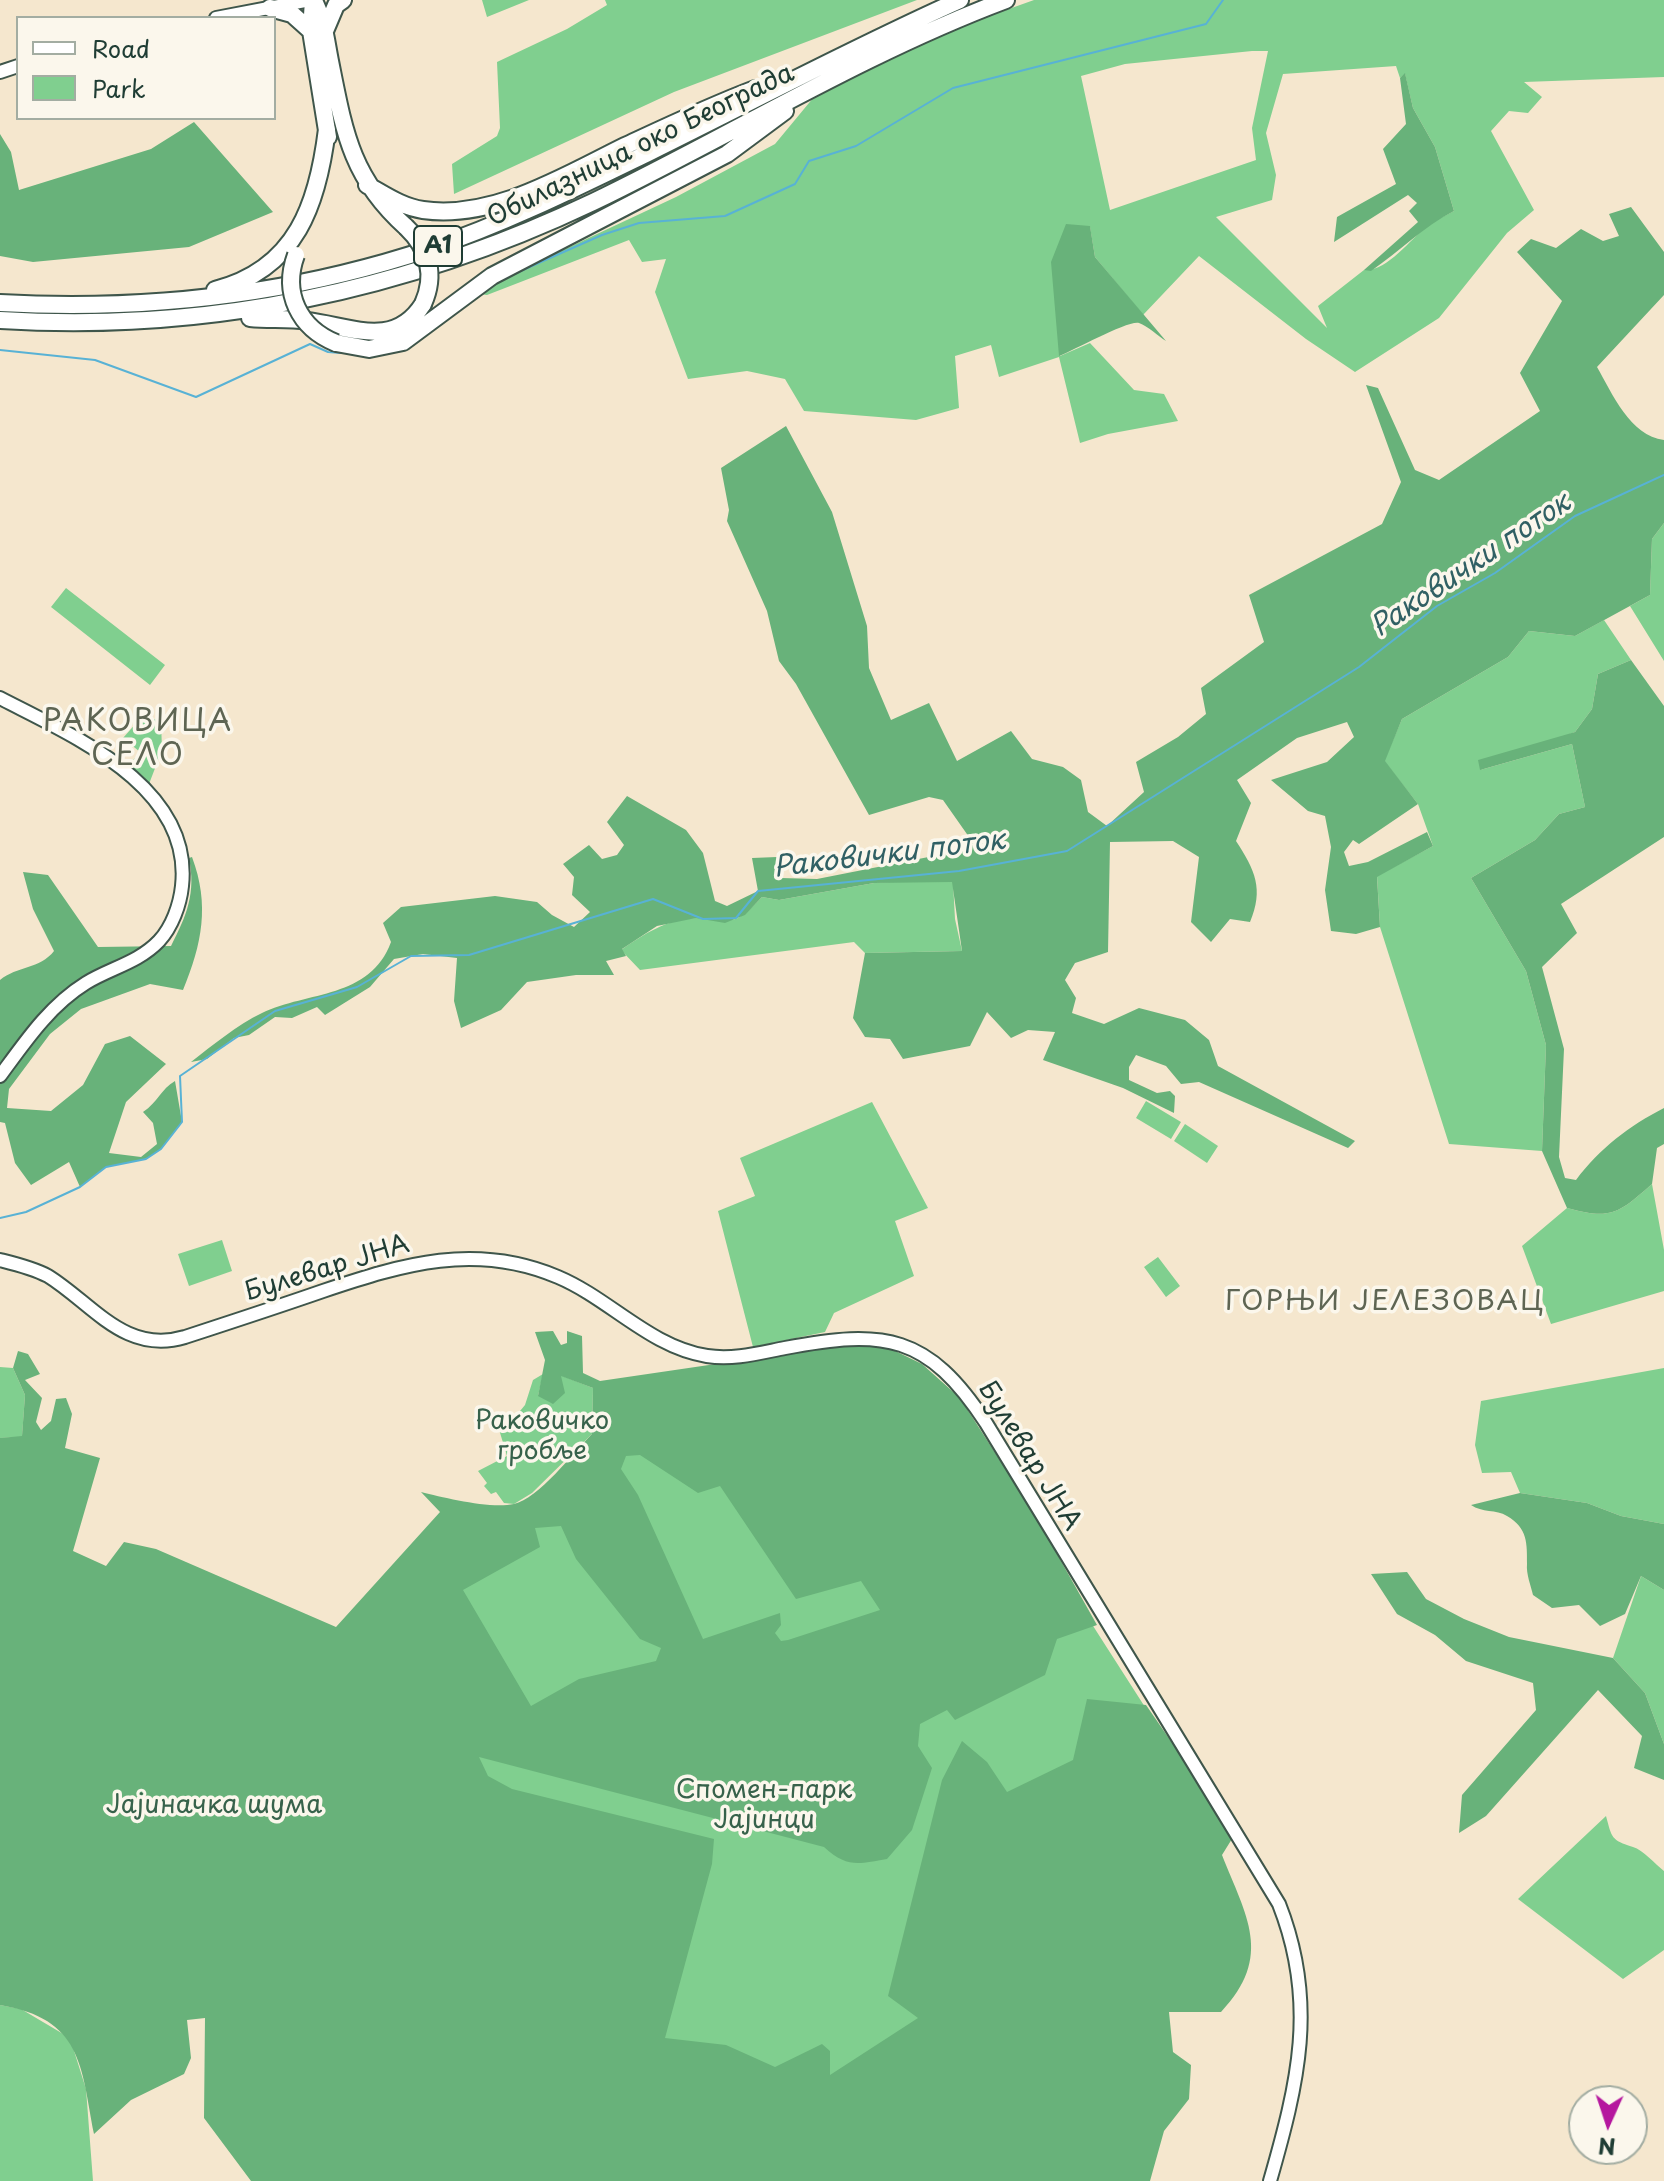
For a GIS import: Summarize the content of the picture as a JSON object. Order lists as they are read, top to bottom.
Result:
{
  "streets": {
    "highway": ["Обилазница око Београда", "A1"],
    "main road": ["Булевар ЈНА"]
  },
  "districts": ["РАКОВИЦА СЕЛО", "ГОРЊИ ЈЕЛЕЗОВАЦ"],
  "water": ["Раковички поток"],
  "parks": ["Раковичко гробље", "Спомен-парк Јајинци", "Јајиначка шума"],
  "legend": ["Road", "Park"],
  "north": "bottom"
}
